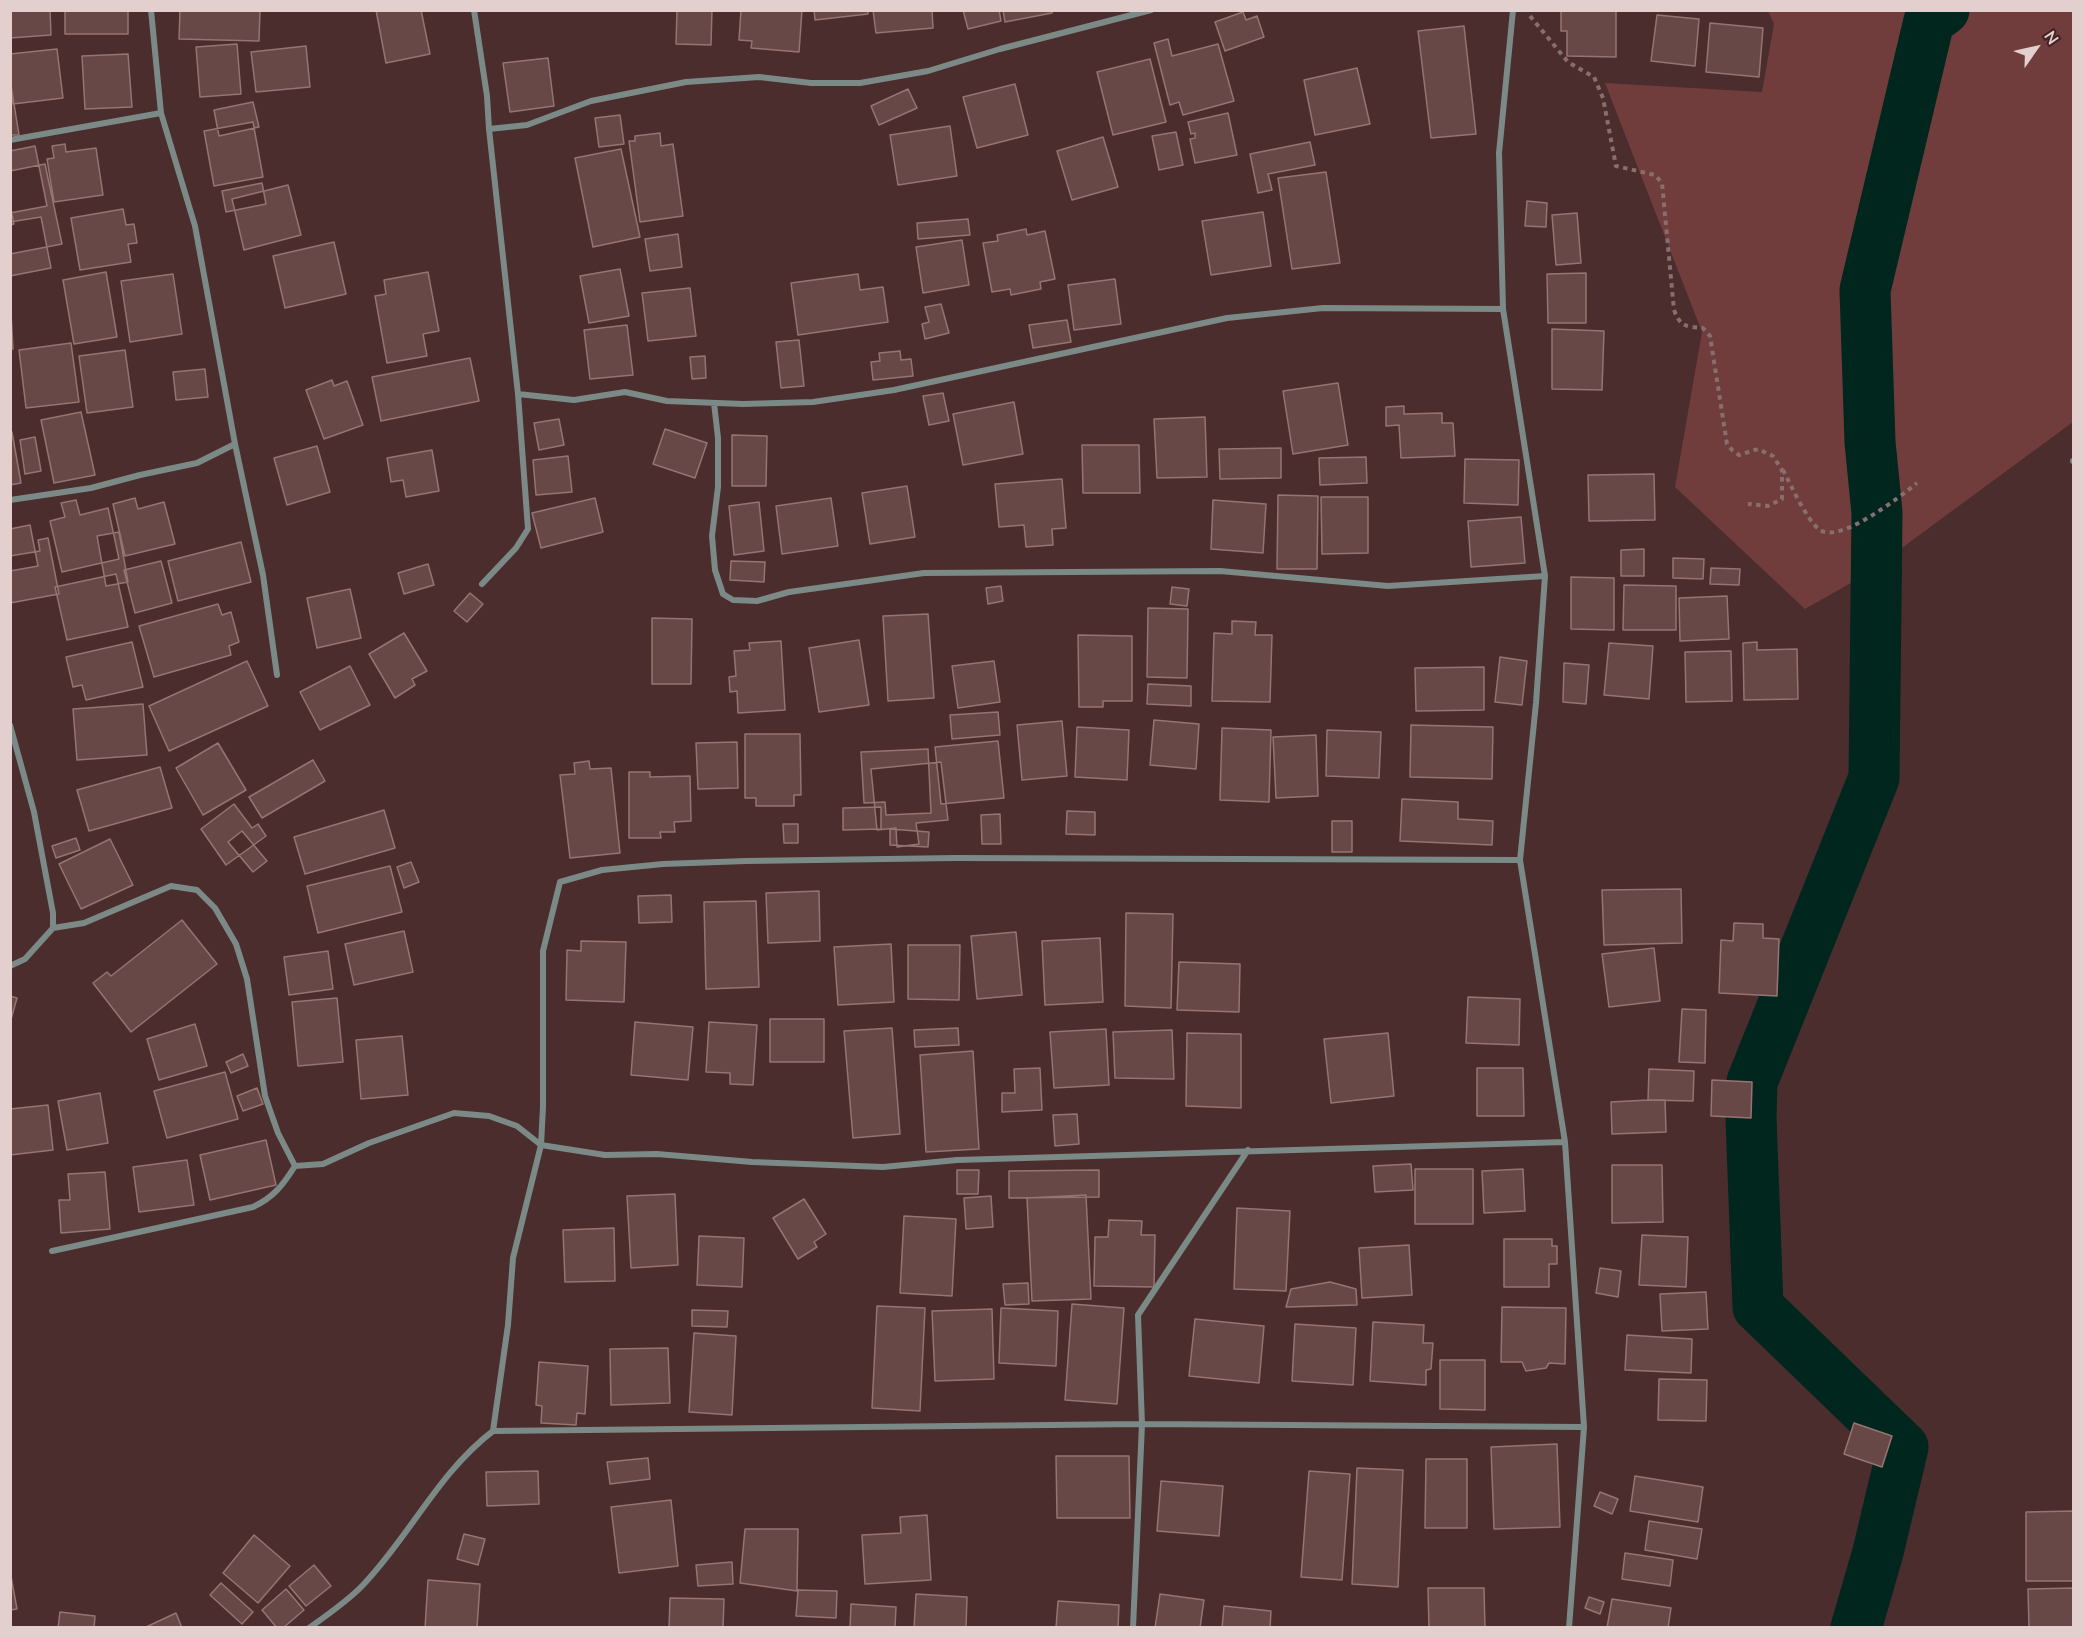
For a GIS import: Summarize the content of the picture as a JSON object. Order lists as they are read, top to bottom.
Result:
{
  "north": "top right"
}
